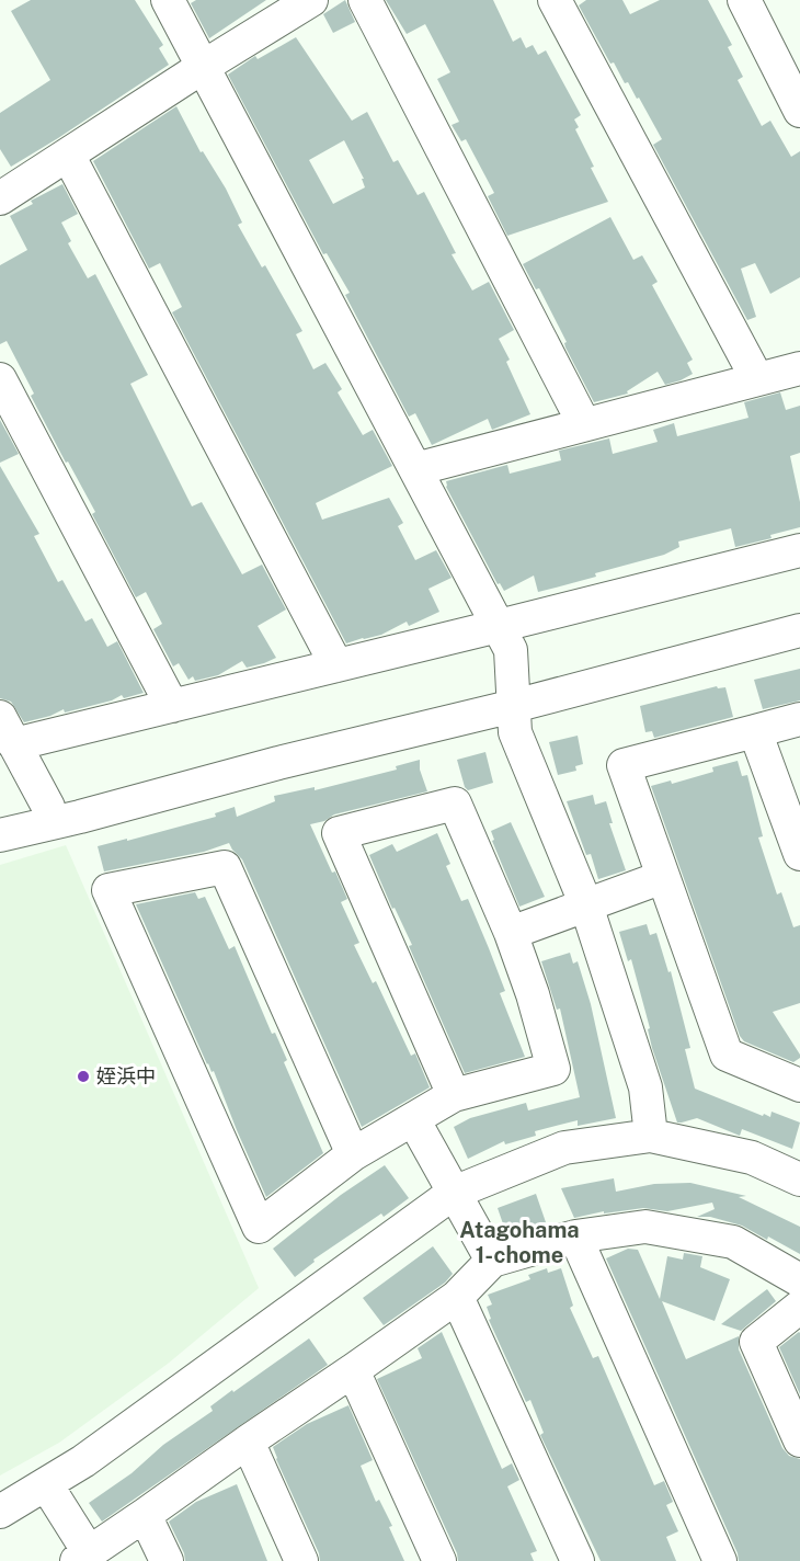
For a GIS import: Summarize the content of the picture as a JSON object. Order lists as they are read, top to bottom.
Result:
{
  "districts": ["Atagohama 1-chome"],
  "places": ["姪浜中"]
}
